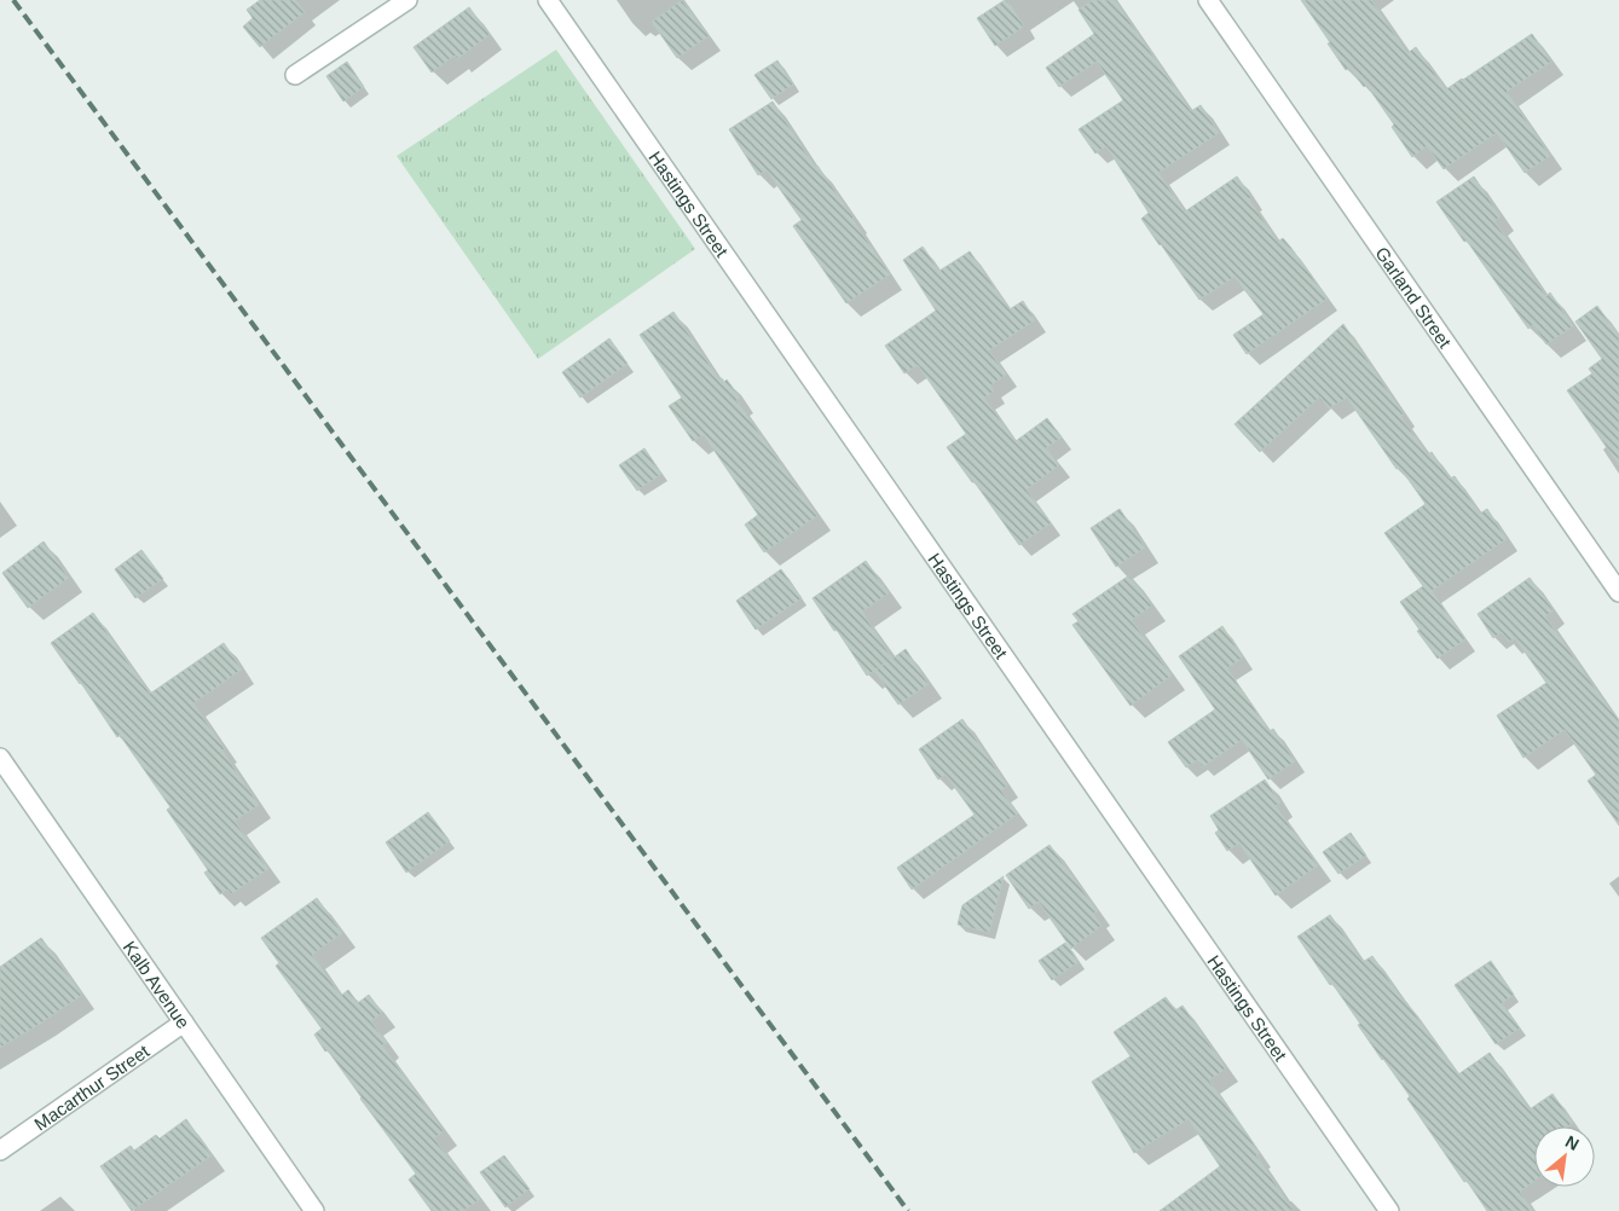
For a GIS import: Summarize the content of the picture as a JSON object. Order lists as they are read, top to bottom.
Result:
{
  "streets": {
    "street": [
      "Hastings Street",
      "Garland Street",
      "Kalb Avenue",
      "Macarthur Street"
    ]
  },
  "crossings": [
    ["Kalb Avenue", "Macarthur Street"]
  ],
  "north": "top right"
}
